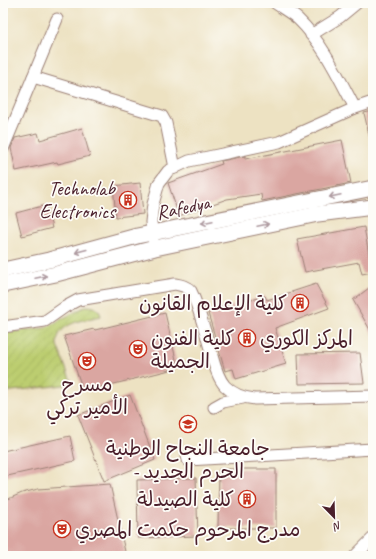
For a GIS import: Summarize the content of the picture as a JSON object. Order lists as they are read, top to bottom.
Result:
{
  "streets": {
    "main road": ["Rafedya"]
  },
  "places": {
    "building": [
      "Technolab Electronics",
      "كلية الإعلام القانون",
      "المركز الكوري",
      "كلية الصيدلة"
    ],
    "theatre": ["كلية الفنون الجميلة", "مسرح الأمير تركي", "مدرج المرحوم حكمت المصري"],
    "school or university": ["جامعة النجاح الوطنية - الحرم الجديد"]
  },
  "north": "bottom right"
}
